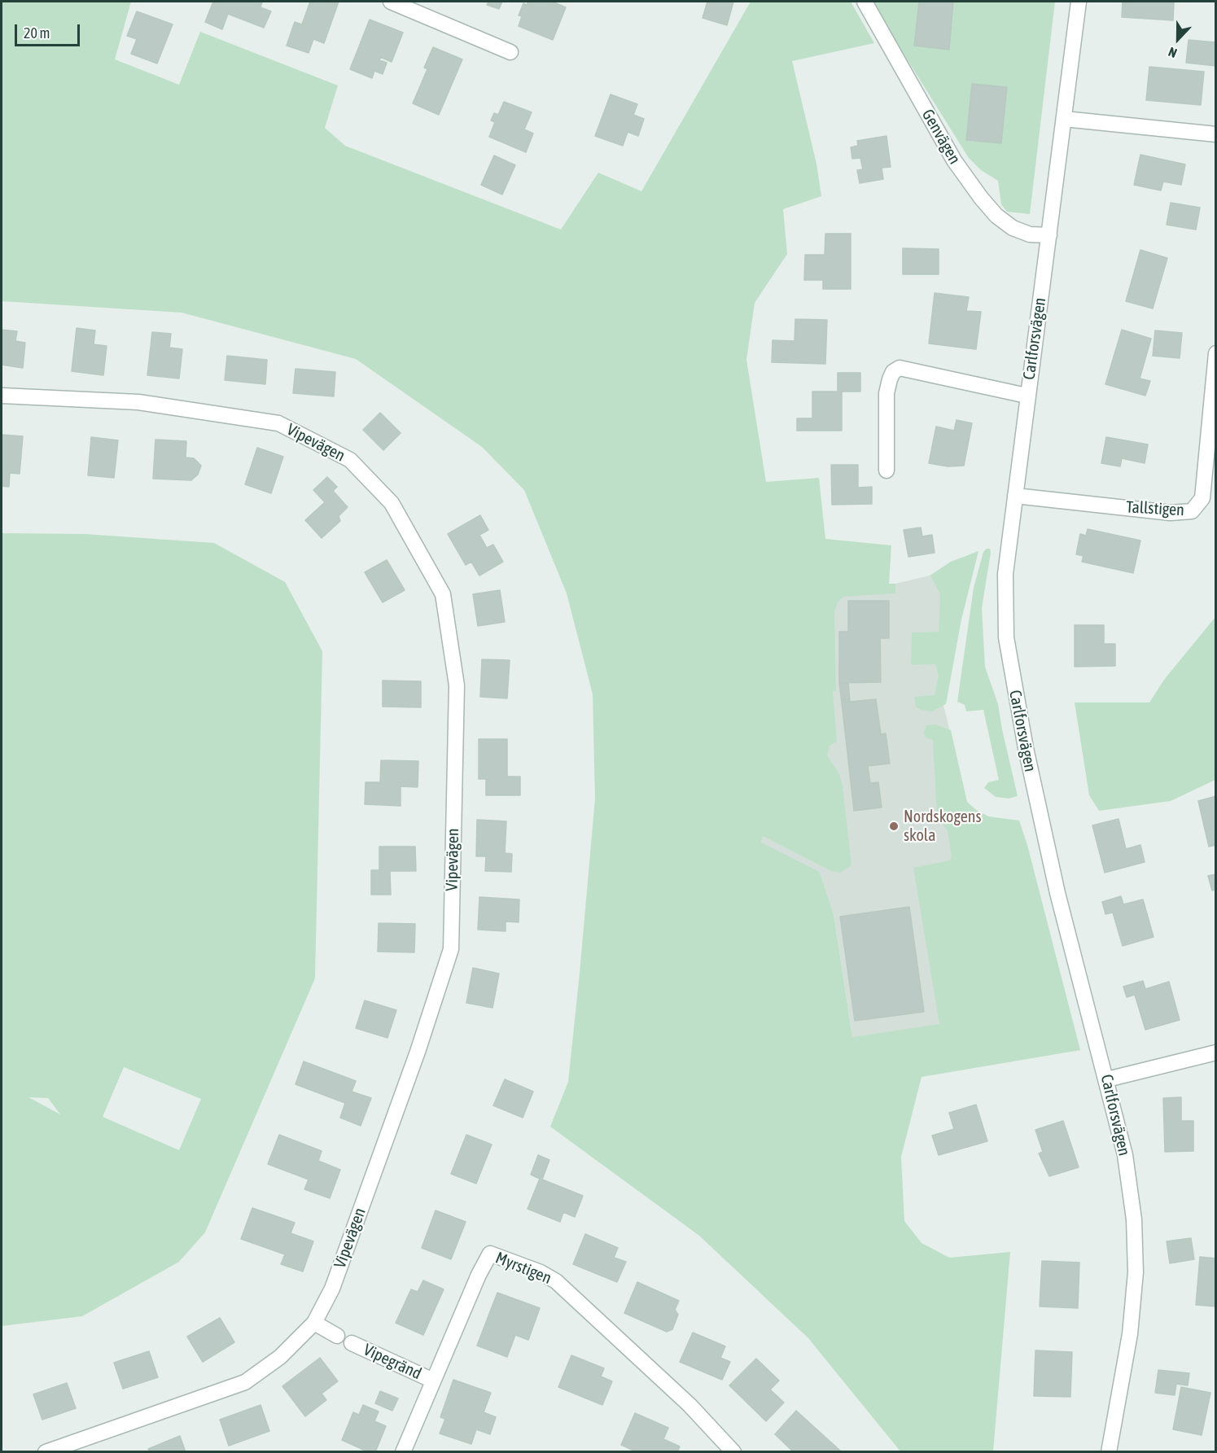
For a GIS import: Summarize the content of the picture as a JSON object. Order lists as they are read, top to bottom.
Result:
{
  "streets": {
    "street": [
      "Genvägen",
      "Carlforsvägen",
      "Vipevägen",
      "Tallstigen",
      "Myrstigen",
      "Vipegränd"
    ]
  },
  "crossings": [
    ["Genvägen", "Carlforsvägen"],
    ["Carlforsvägen", "Tallstigen"],
    ["Myrstigen", "Vipegränd"]
  ],
  "places": ["Nordskogens skola"],
  "scale_bar": "20 m",
  "north": "bottom"
}
